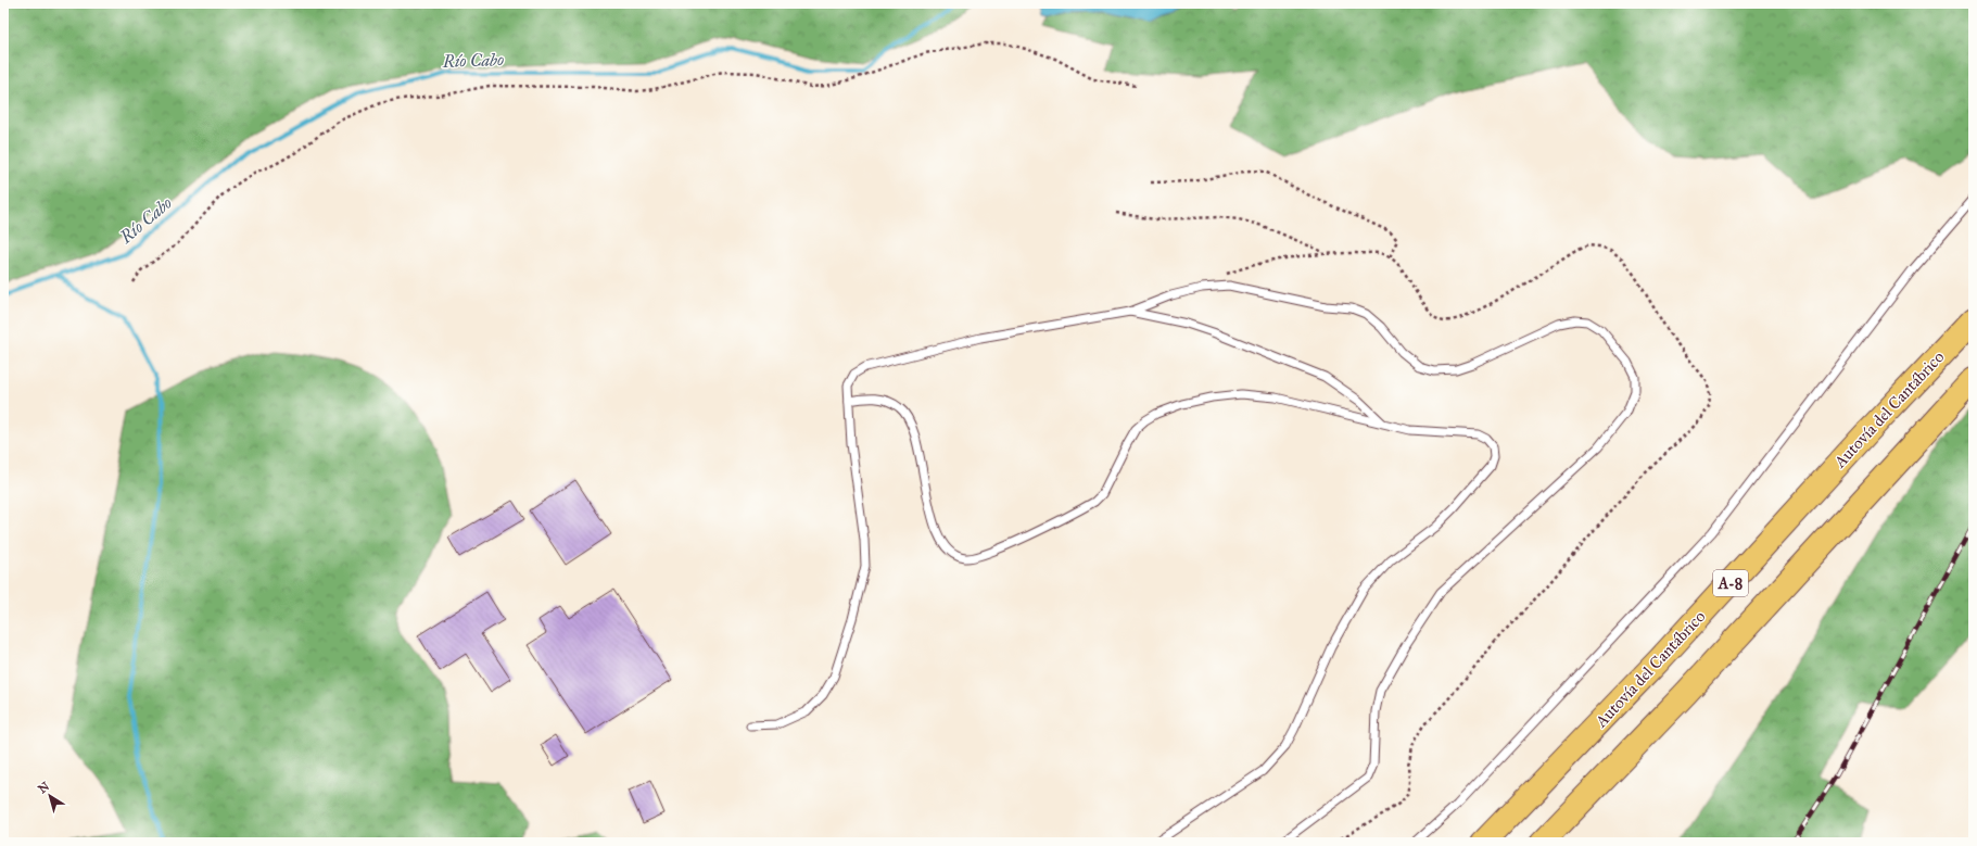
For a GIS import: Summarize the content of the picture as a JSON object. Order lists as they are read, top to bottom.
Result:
{
  "streets": {
    "highway": ["Autovía del Cantábrico", "A-8"]
  },
  "water": ["Río Cabo"],
  "north": "top left"
}
